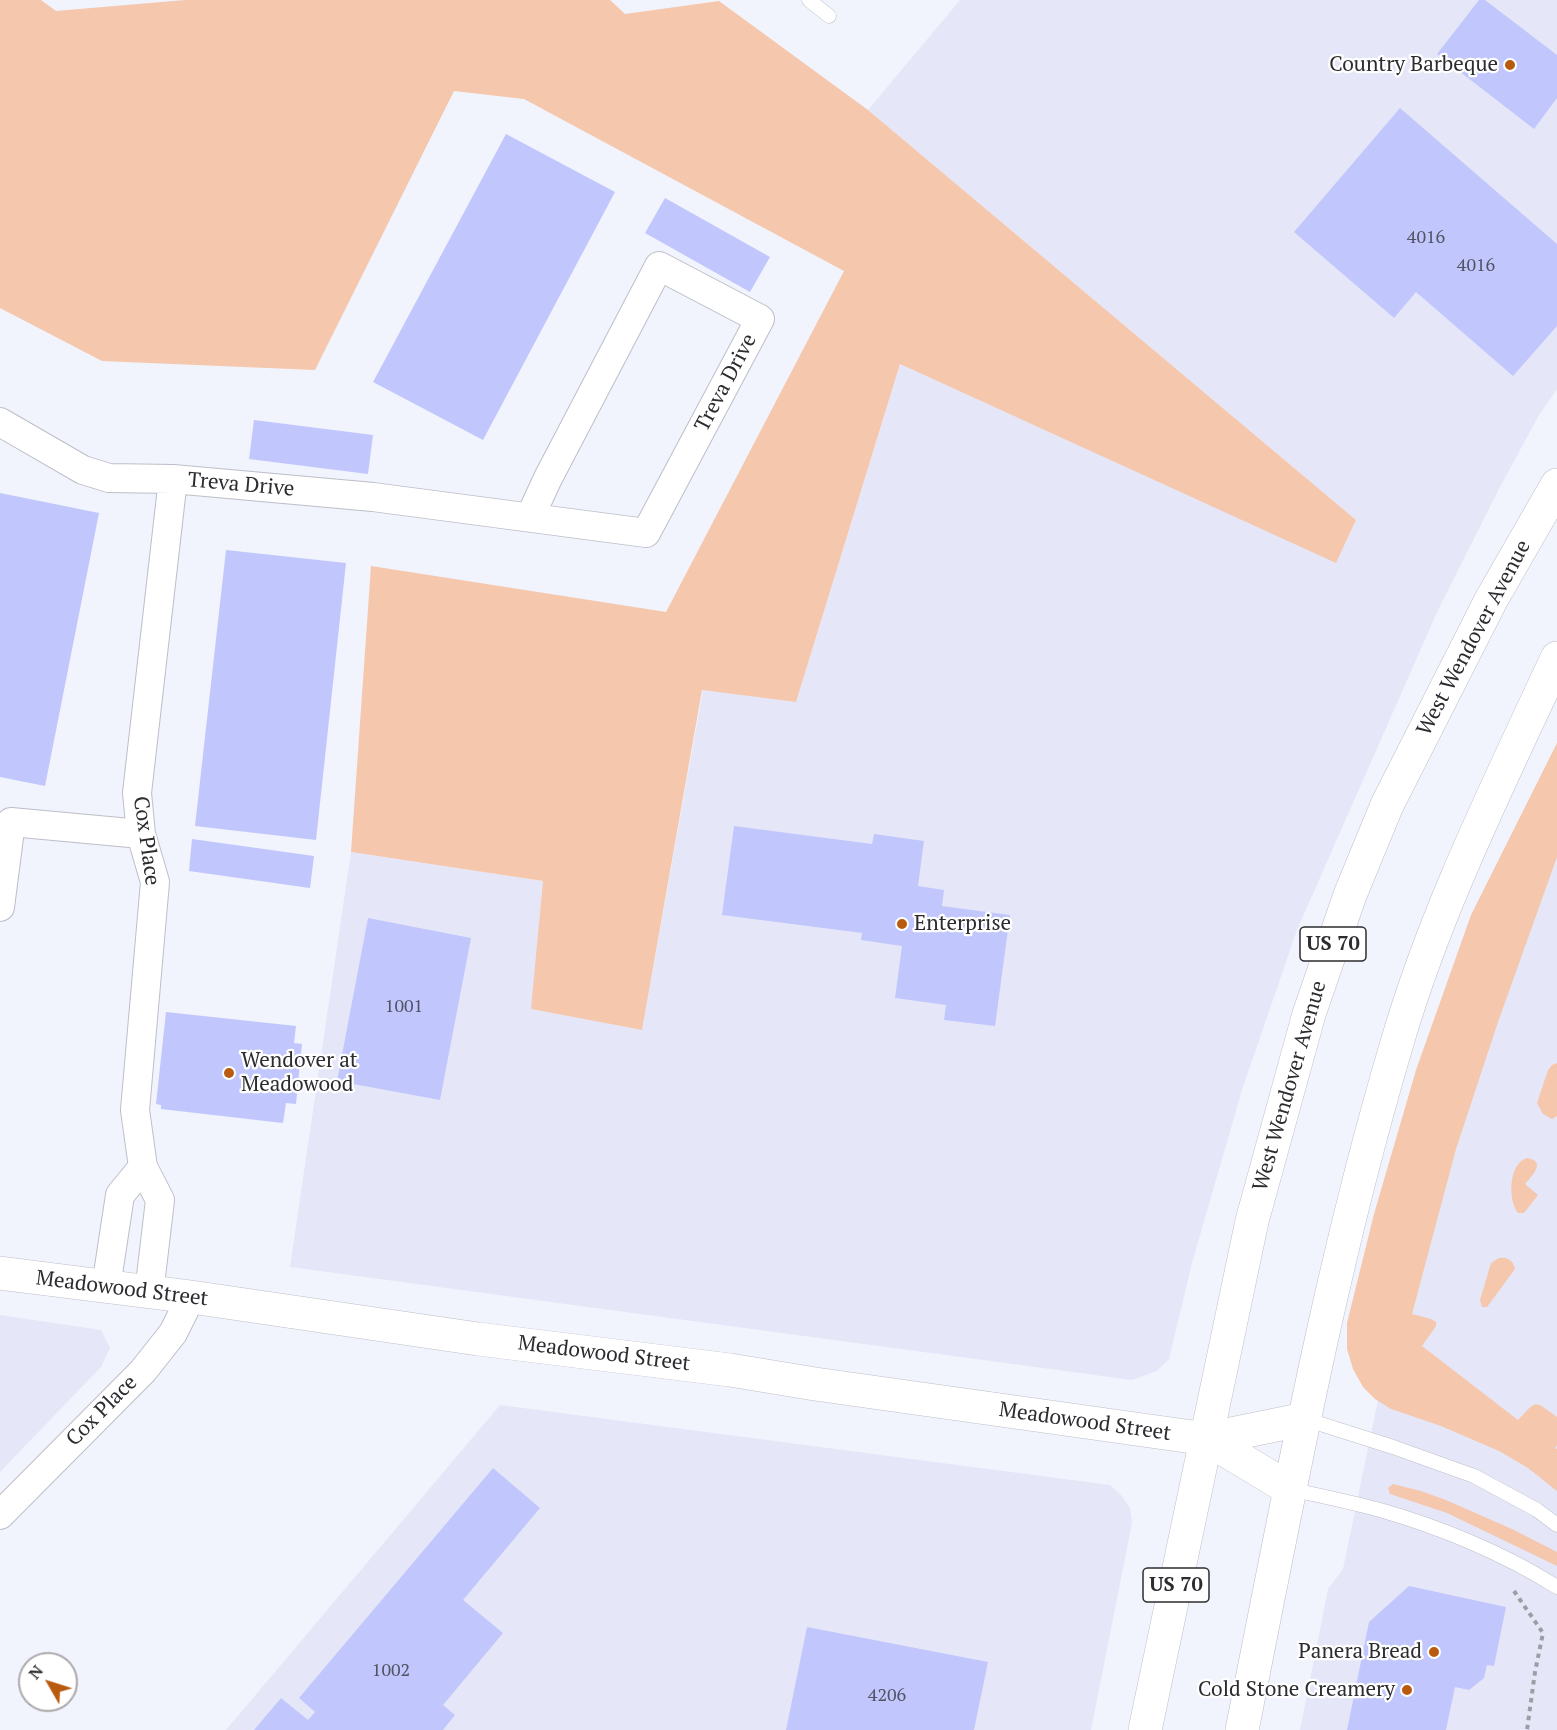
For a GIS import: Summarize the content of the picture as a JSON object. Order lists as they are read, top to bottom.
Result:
{
  "streets": {
    "main road": ["West Wendover Avenue", "US 70", "Meadowood Street"],
    "street": ["Treva Drive", "Cox Place"]
  },
  "crossings": [
    ["Treva Drive", "Cox Place"],
    ["West Wendover Avenue", "Meadowood Street"],
    ["Cox Place", "Meadowood Street"]
  ],
  "places": [
    "Country Barbeque",
    "Enterprise",
    "Wendover at Meadowood",
    "Panera Bread",
    "Cold Stone Creamery"
  ],
  "house_numbers": [
    "4016",
    "4016",
    "1001",
    "1002",
    "4206"
  ],
  "north": "top left"
}
